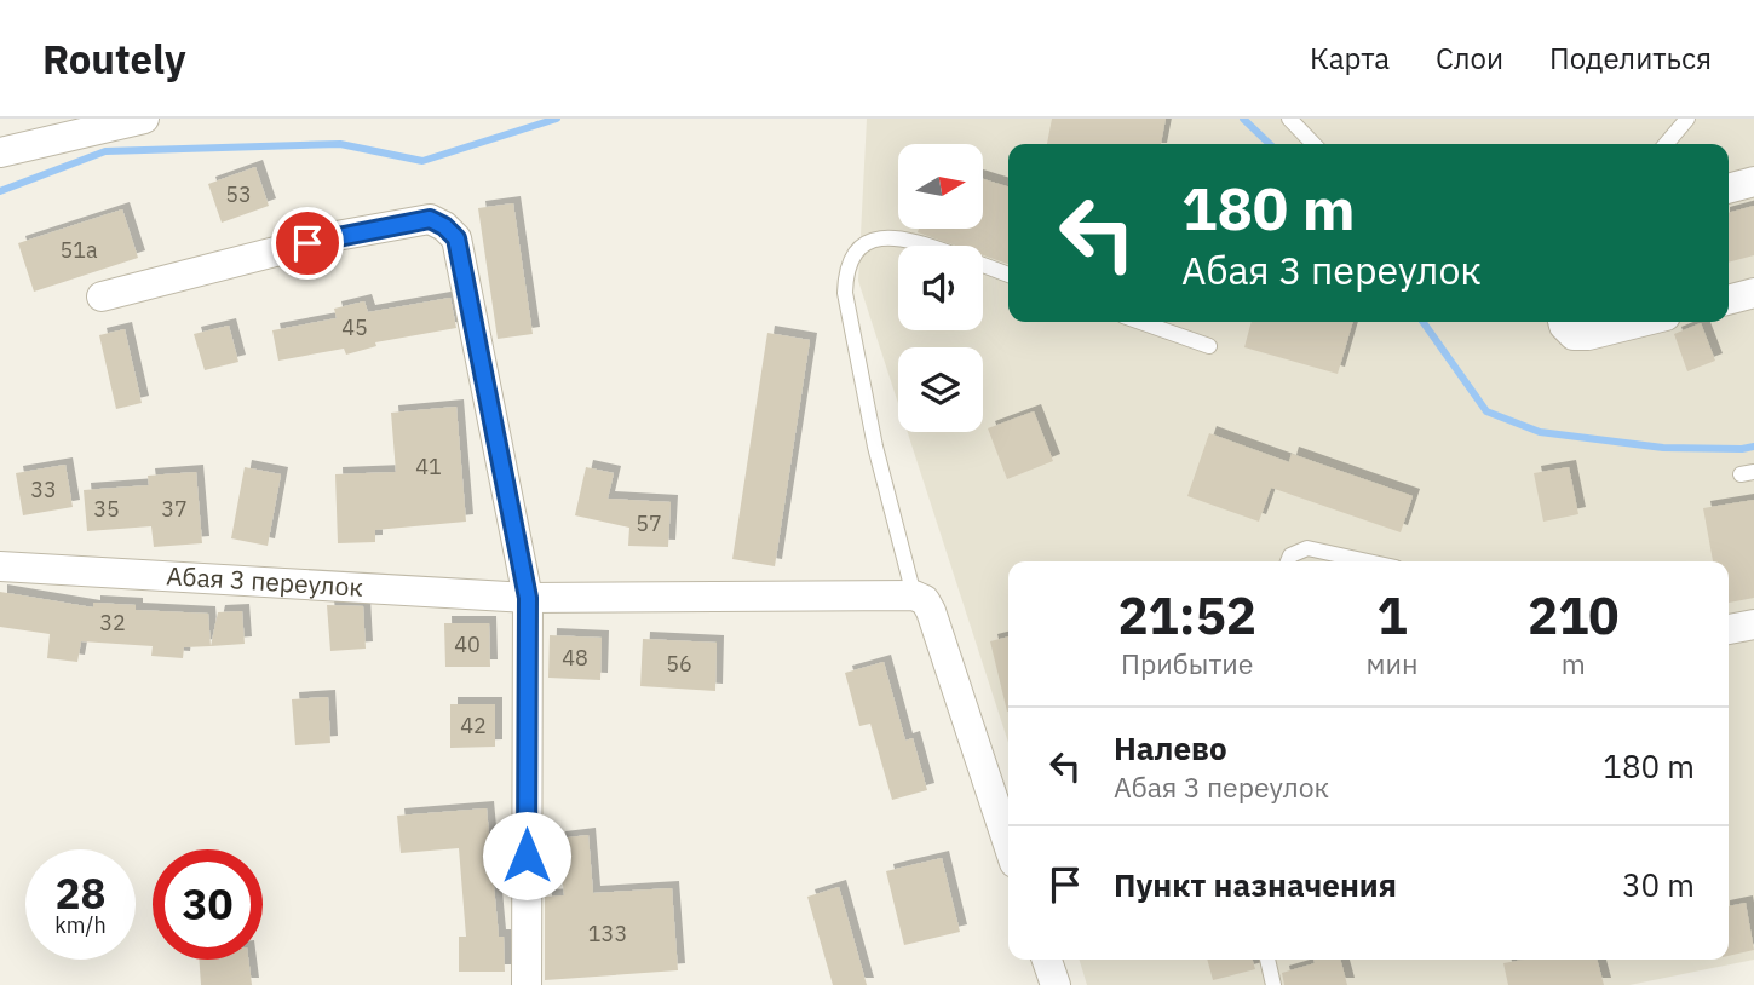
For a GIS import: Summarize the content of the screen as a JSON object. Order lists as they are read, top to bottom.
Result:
{
  "streets": {
    "street": ["Абая 3 переулок"]
  },
  "house_numbers": [
    "53",
    "51а",
    "45",
    "41",
    "33",
    "35",
    "37",
    "57",
    "32",
    "40",
    "48",
    "56",
    "42",
    "133"
  ],
  "north": "right",
  "page": {
    "header": "Routely",
    "nav": ["Карта", "Слои", "Поделиться"],
    "turn": ["180 m", "Абая 3 переулок"],
    "eta": [
      "21:52",
      "Прибытие",
      "1",
      "мин",
      "210",
      "m"
    ],
    "list": [
      {
        "name": "Налево",
        "note": "Абая 3 переулок",
        "value": "180 m"
      },
      {
        "name": "Пункт назначения",
        "value": "30 m"
      }
    ],
    "speed": "28 km/h",
    "limit": "30"
  }
}
